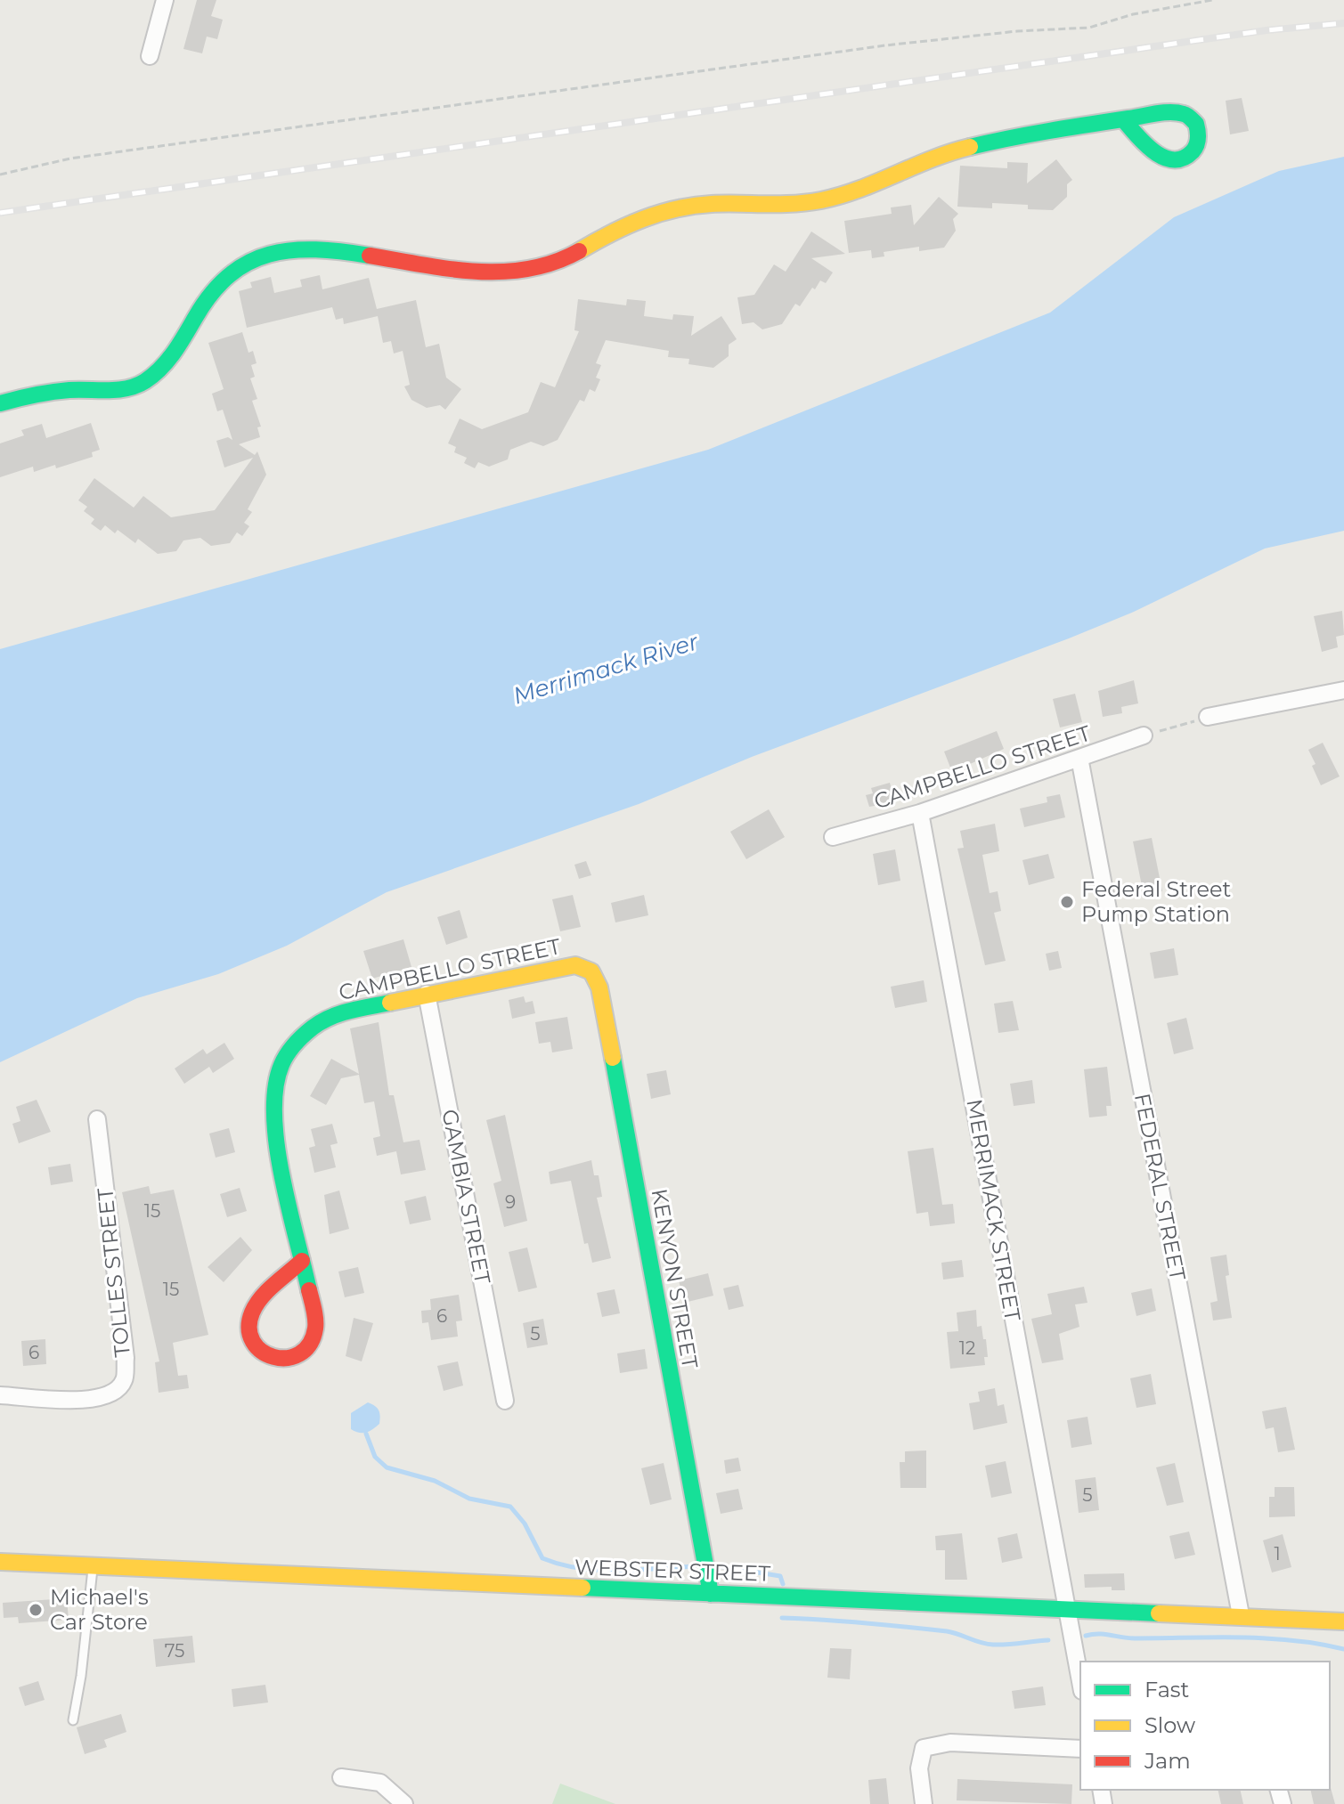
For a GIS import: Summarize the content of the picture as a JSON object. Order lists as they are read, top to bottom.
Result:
{
  "streets": {
    "street": [
      "CAMPBELLO STREET",
      "FEDERAL STREET",
      "GAMBIA STREET",
      "MERRIMACK STREET",
      "TOLLES STREET",
      "KENYON STREET",
      "WEBSTER STREET"
    ]
  },
  "crossings": [
    ["CAMPBELLO STREET", "FEDERAL STREET"],
    ["CAMPBELLO STREET", "GAMBIA STREET"],
    ["CAMPBELLO STREET", "MERRIMACK STREET"],
    ["CAMPBELLO STREET", "KENYON STREET"],
    ["FEDERAL STREET", "WEBSTER STREET"],
    ["MERRIMACK STREET", "WEBSTER STREET"],
    ["KENYON STREET", "WEBSTER STREET"]
  ],
  "water": ["Merrimack River"],
  "places": ["Federal Street Pump Station", "Michael's Car Store"],
  "house_numbers": [
    "9",
    "15",
    "15",
    "6",
    "5",
    "12",
    "6",
    "5",
    "1",
    "75"
  ],
  "legend": ["Fast", "Slow", "Jam"]
}
